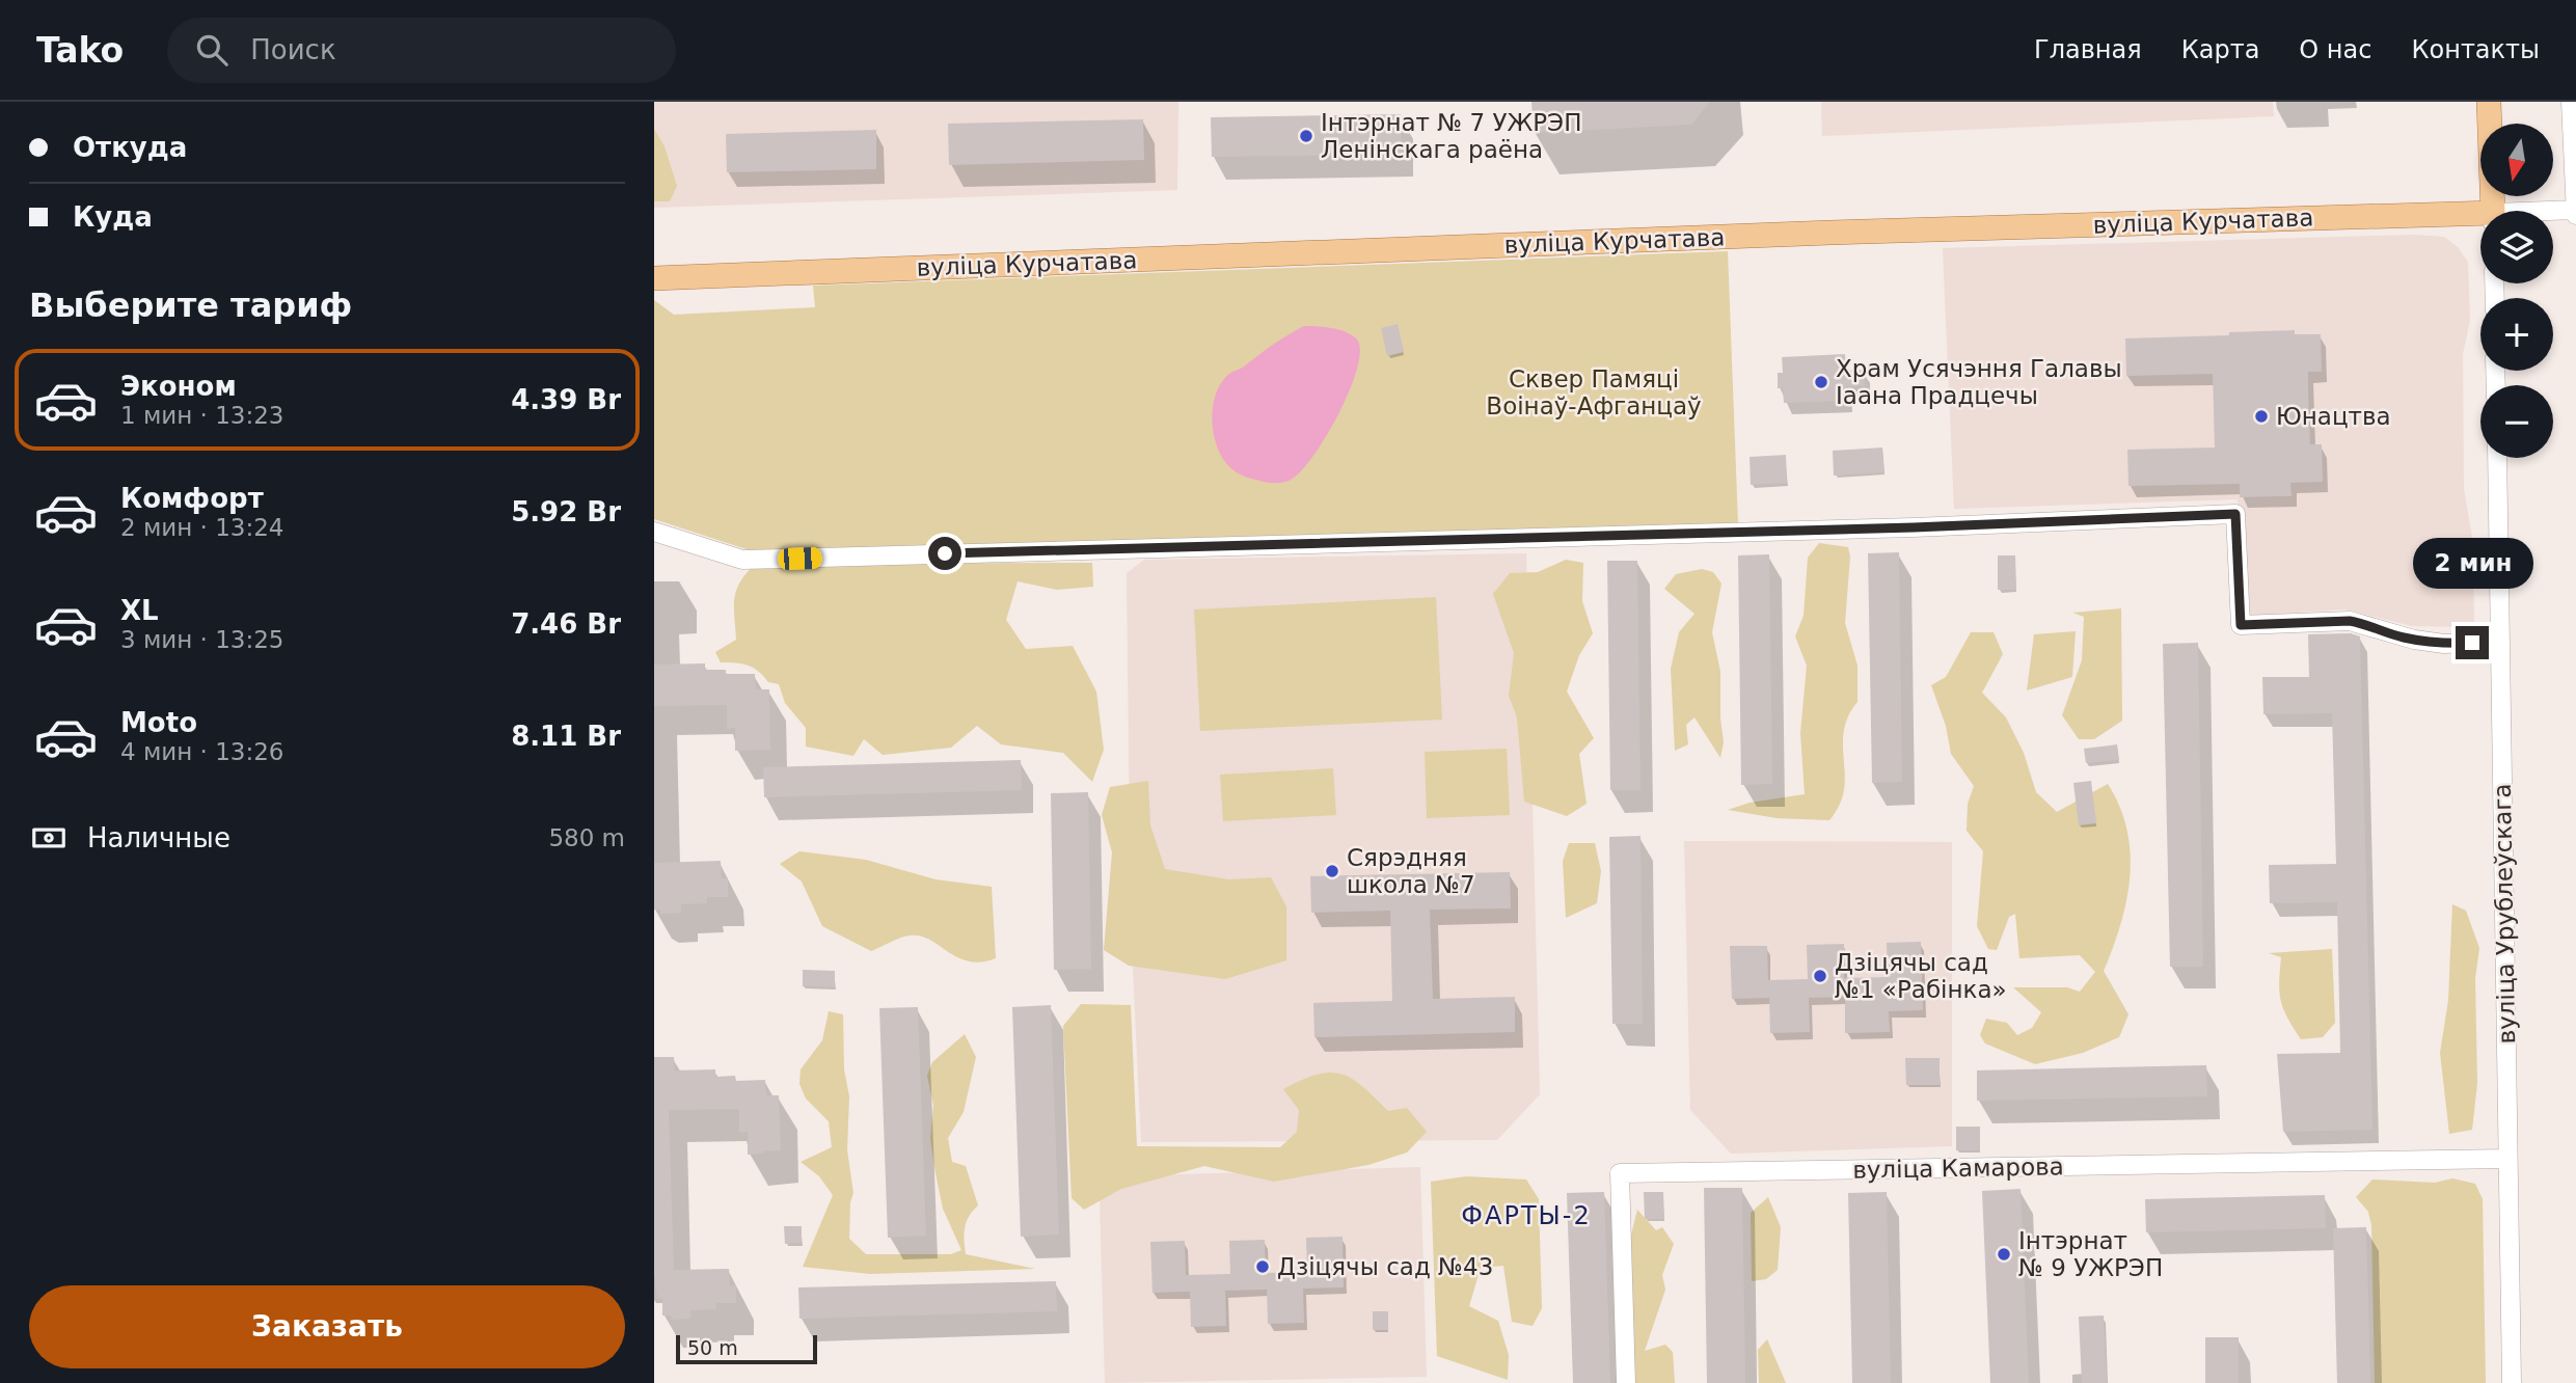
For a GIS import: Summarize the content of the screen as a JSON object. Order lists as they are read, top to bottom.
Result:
{
  "streets": {
    "main road": ["вуліца Курчатава"],
    "street": ["вуліца Урублеўскага", "вуліца Камарова"]
  },
  "crossings": [
    ["вуліца Урублеўскага", "вуліца Камарова"]
  ],
  "districts": ["ФАРТЫ-2"],
  "parks": ["Сквер Памяці Воінаў-Афганцаў"],
  "places": [
    "Інтэрнат № 7 УЖРЭП Ленінскага раёна",
    "Храм Усячэння Галавы Іаана Прадцечы",
    "Юнацтва",
    "Сярэдняя школа №7",
    "Дзіцячы сад №1 «Рабінка»",
    "Інтэрнат № 9 УЖРЭП",
    "Дзіцячы сад №43"
  ],
  "scale_bar": "50 m",
  "north": "bottom",
  "page": {
    "header": "Tako",
    "search": "Поиск",
    "nav": [
      "Главная",
      "Карта",
      "О нас",
      "Контакты"
    ],
    "banner": ["Откуда", "Куда"],
    "map_buttons": ["+", "−"],
    "heading": "Выберите тариф",
    "list": [
      {
        "name": "Эконом",
        "note": "1 мин · 13:23",
        "value": "4.39 Br"
      },
      {
        "name": "Комфорт",
        "note": "2 мин · 13:24",
        "value": "5.92 Br"
      },
      {
        "name": "XL",
        "note": "3 мин · 13:25",
        "value": "7.46 Br"
      },
      {
        "name": "Moto",
        "note": "4 мин · 13:26",
        "value": "8.11 Br"
      }
    ],
    "bubble": "2 мин",
    "pay": ["Наличные", "580 m"],
    "buttons": "Заказать",
    "scale": "50 m"
  }
}
